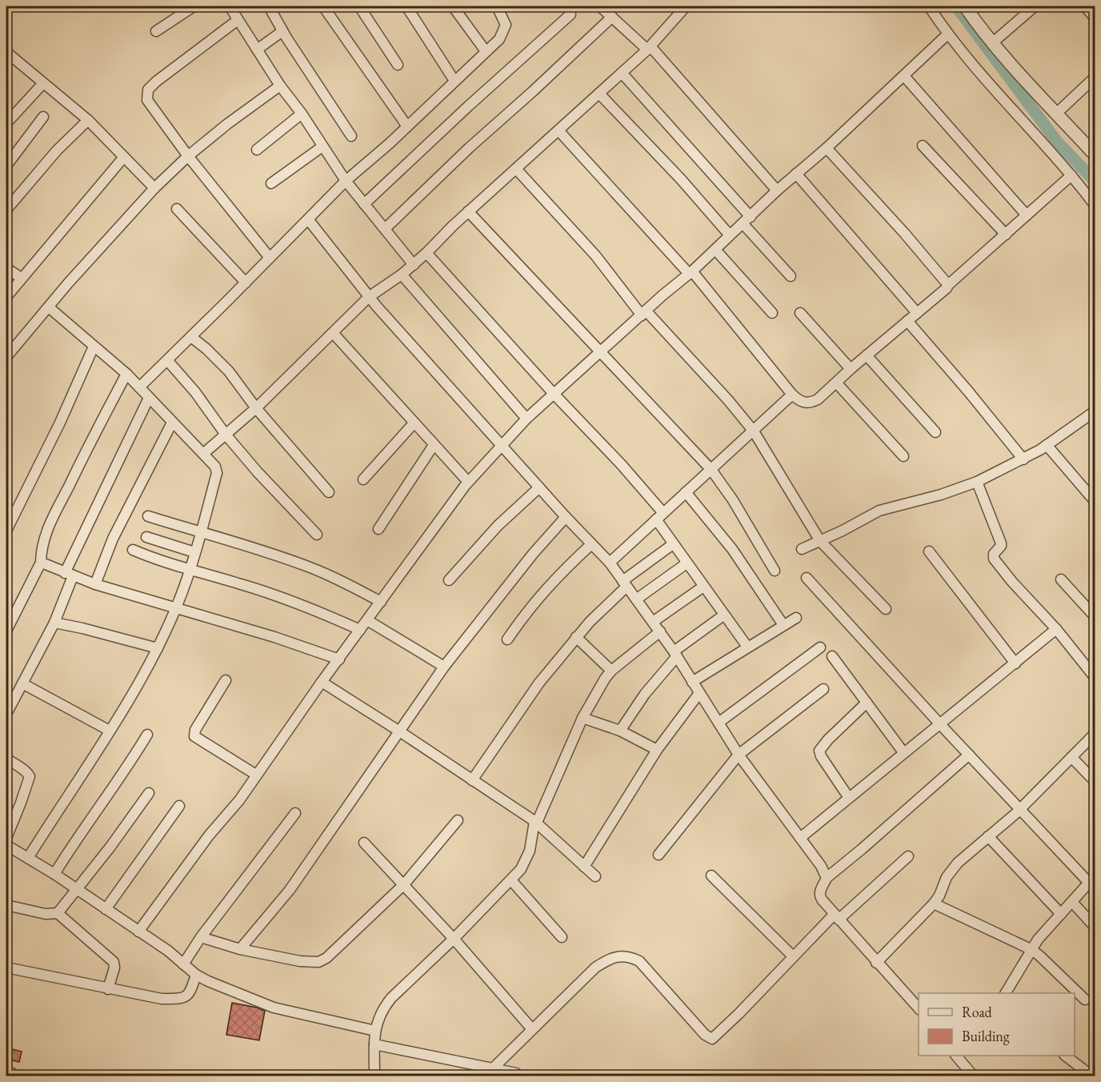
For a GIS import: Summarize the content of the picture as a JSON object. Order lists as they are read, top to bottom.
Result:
{
  "legend": ["Road", "Building"]
}
